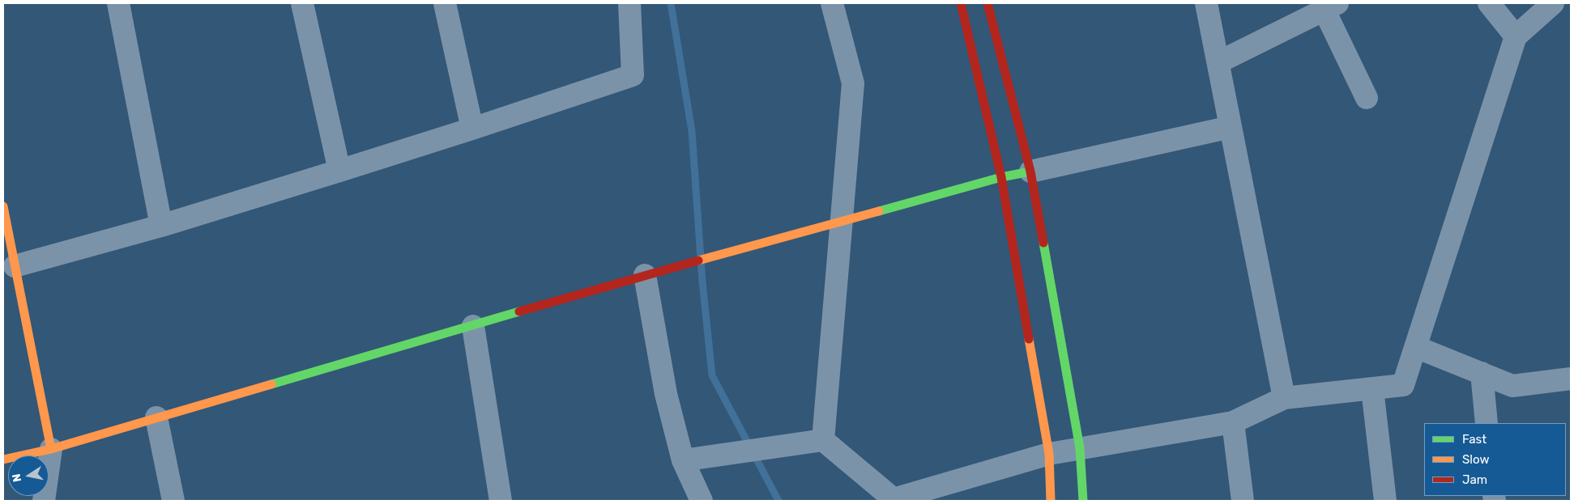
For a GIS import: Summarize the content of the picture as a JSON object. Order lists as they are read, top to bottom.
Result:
{
  "legend": ["Fast", "Slow", "Jam"],
  "north": "left"
}
